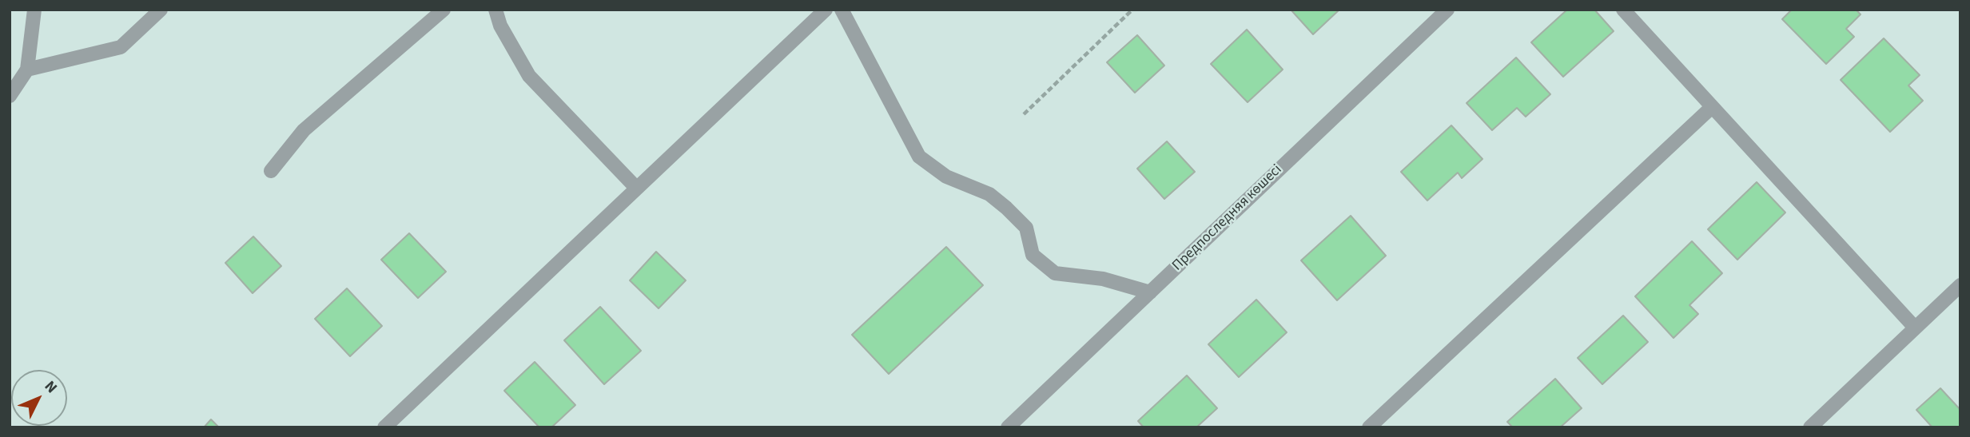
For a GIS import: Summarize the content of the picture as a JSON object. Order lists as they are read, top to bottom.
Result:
{
  "streets": {
    "street": ["Предпоследняя көшесі"]
  },
  "north": "top right"
}
